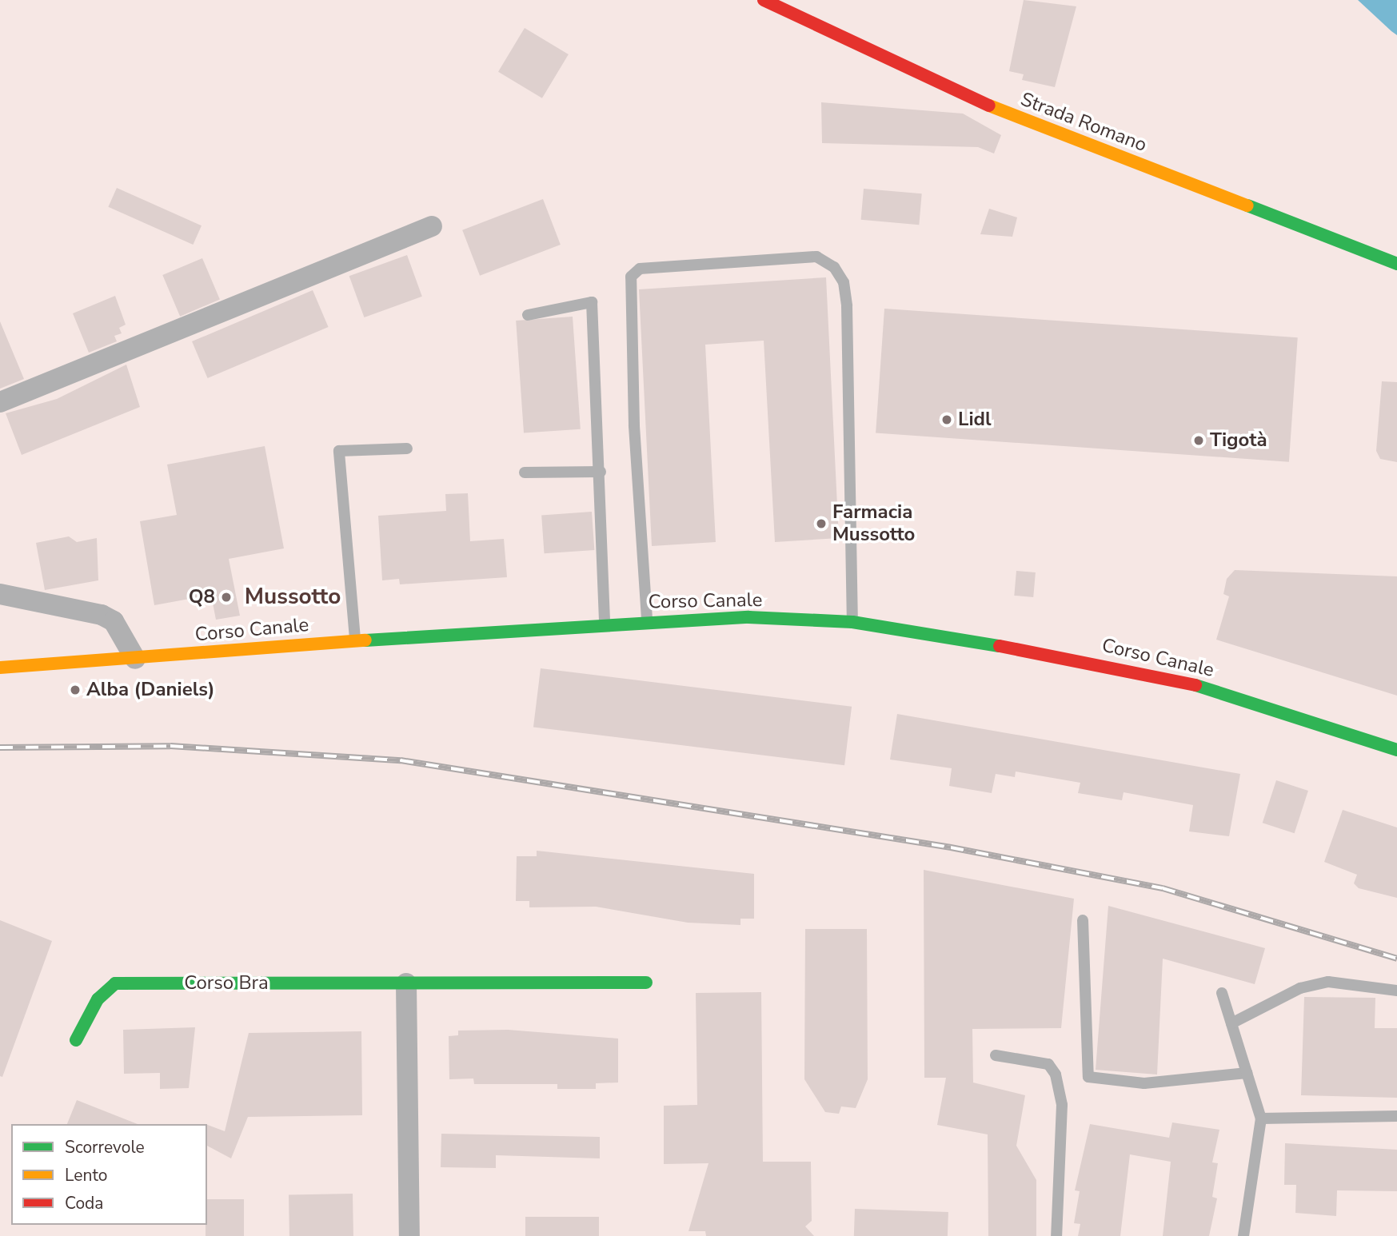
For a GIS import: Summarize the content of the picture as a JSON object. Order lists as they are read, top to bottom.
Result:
{
  "streets": {
    "main road": ["Strada Romano", "Corso Canale", "Corso Bra"]
  },
  "districts": ["Mussotto"],
  "places": [
    "Lidl",
    "Tigotà",
    "Farmacia Mussotto",
    "Q8",
    "Alba (Daniels)"
  ],
  "legend": ["Scorrevole", "Lento", "Coda"]
}
